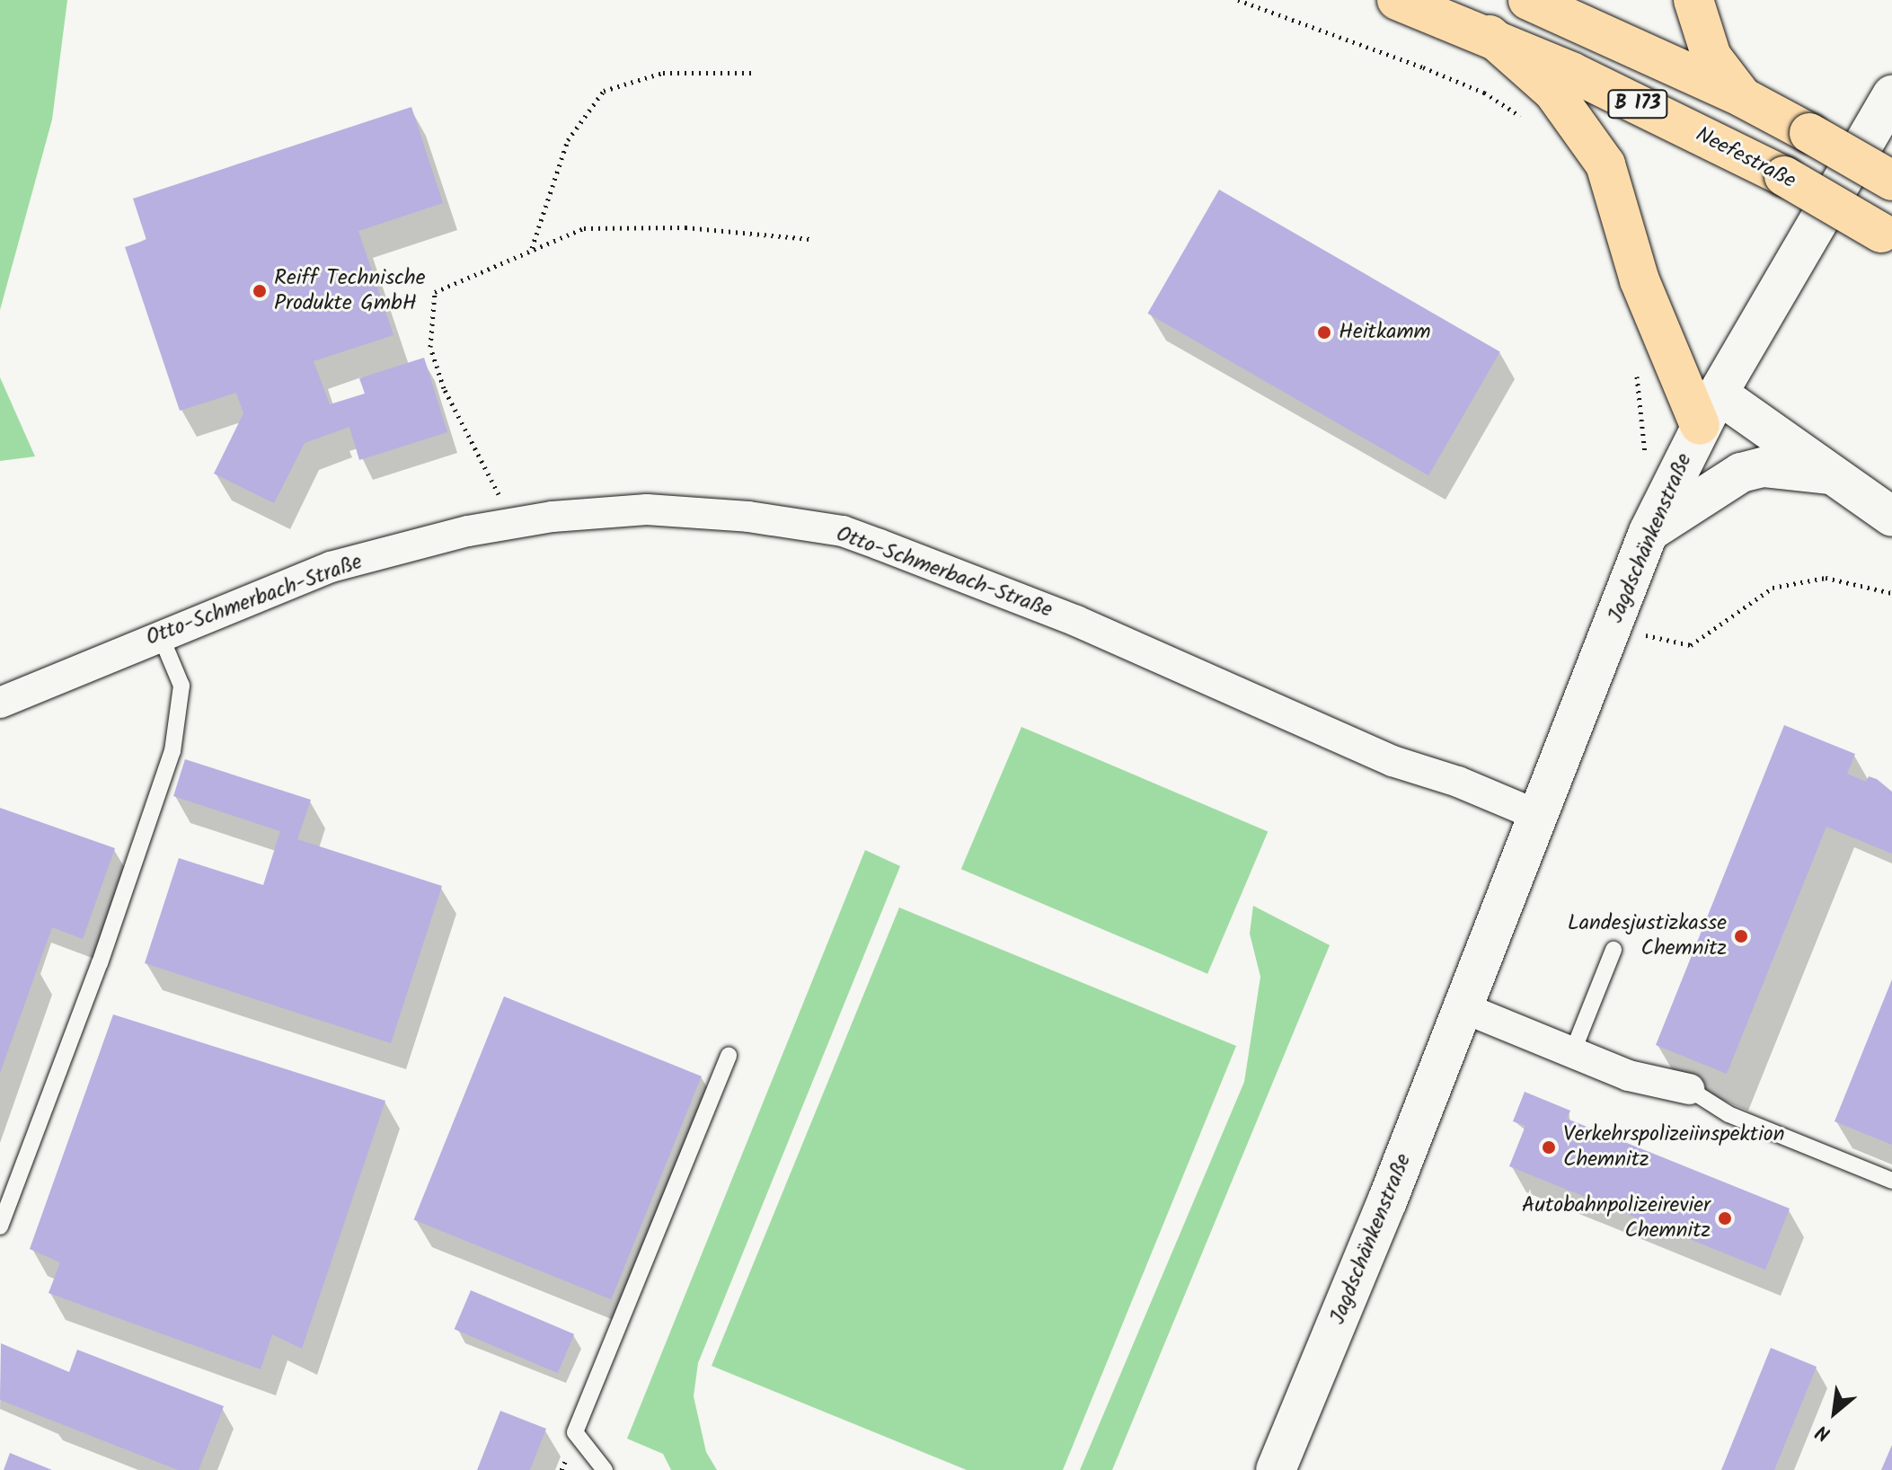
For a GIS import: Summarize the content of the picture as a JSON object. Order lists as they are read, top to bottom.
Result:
{
  "streets": {
    "main road": ["B 173", "Neefestraße", "Jagdschänkenstraße"],
    "street": ["Otto-Schmerbach-Straße"]
  },
  "crossings": [
    ["Jagdschänkenstraße", "Otto-Schmerbach-Straße"]
  ],
  "places": [
    "Reiff Technische Produkte GmbH",
    "Heitkamm",
    "Landesjustizkasse Chemnitz",
    "Verkehrspolizeiinspektion Chemnitz",
    "Autobahnpolizeirevier Chemnitz"
  ],
  "north": "bottom left"
}
